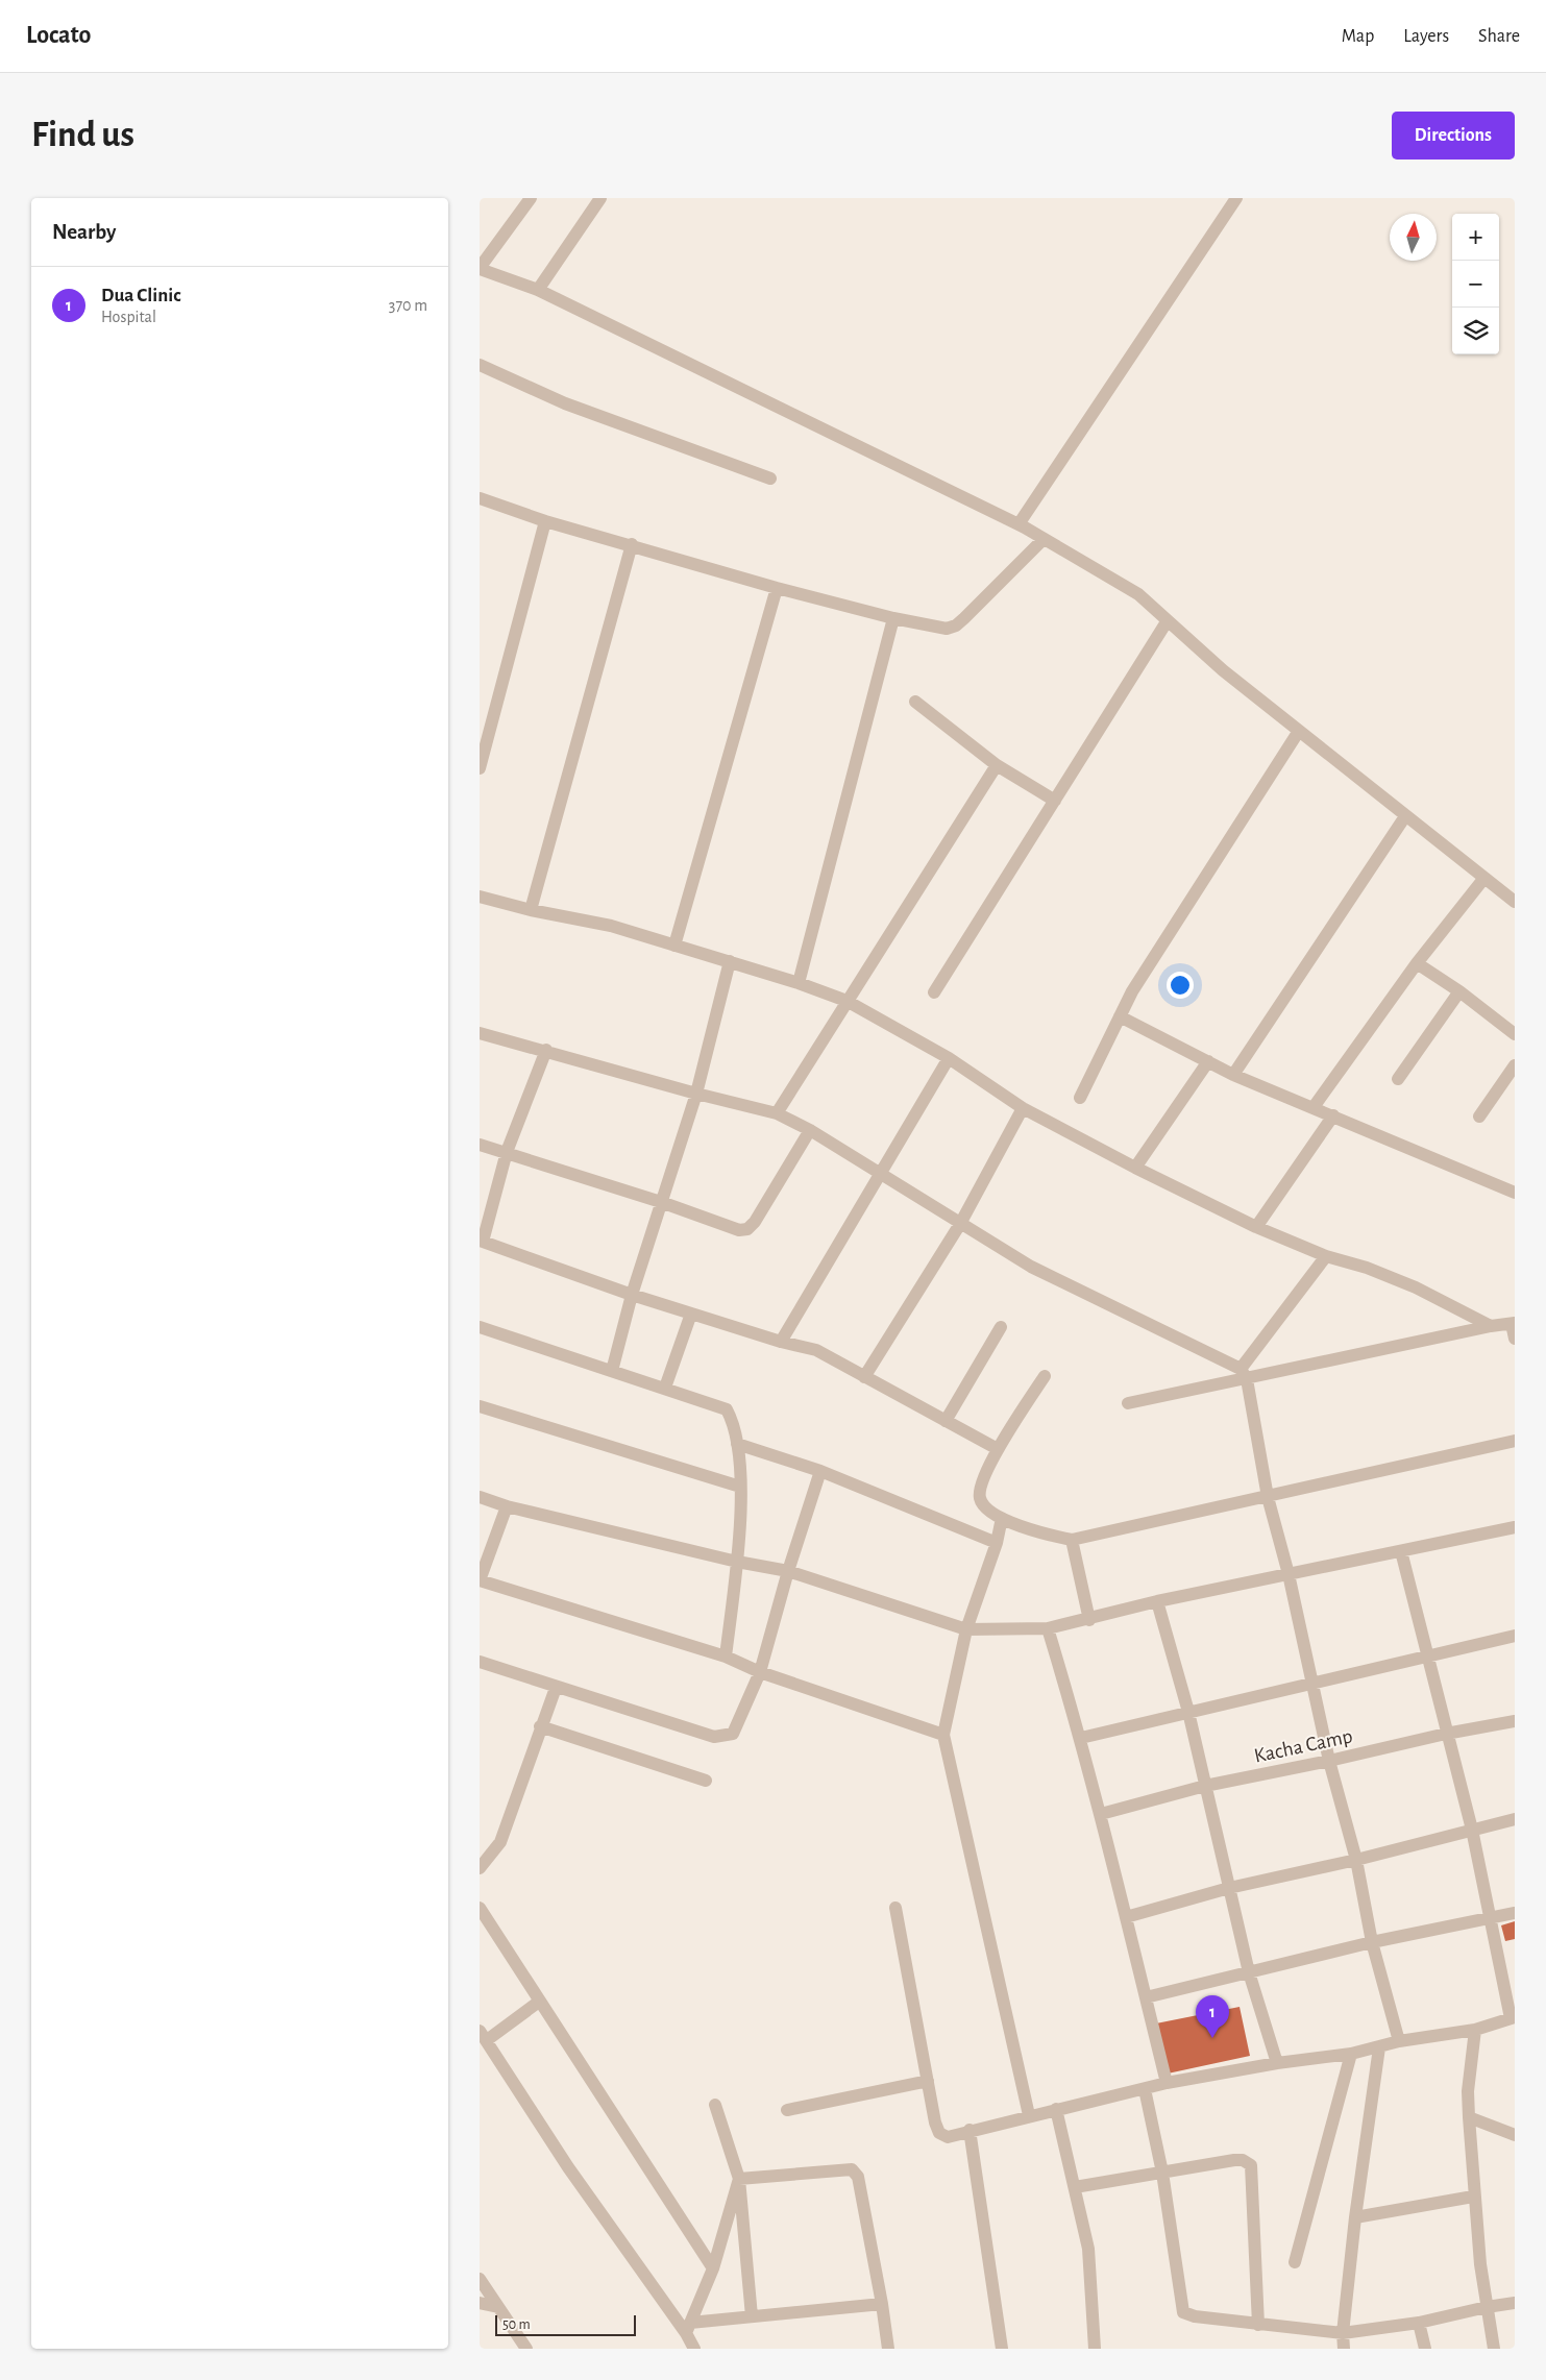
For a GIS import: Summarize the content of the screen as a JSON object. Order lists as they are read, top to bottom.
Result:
{
  "streets": {
    "street": ["Kacha Camp"]
  },
  "scale_bar": "50 m",
  "north": "top",
  "page": {
    "header": "Locato",
    "nav": ["Map", "Layers", "Share"],
    "buttons": "Directions",
    "title": "Find us",
    "heading": "Nearby",
    "map_buttons": ["+", "−"],
    "list": [
      {
        "mark": "1",
        "name": "Dua Clinic",
        "note": "Hospital",
        "value": "370 m"
      }
    ],
    "pins": "1",
    "scale": "50 m"
  }
}
